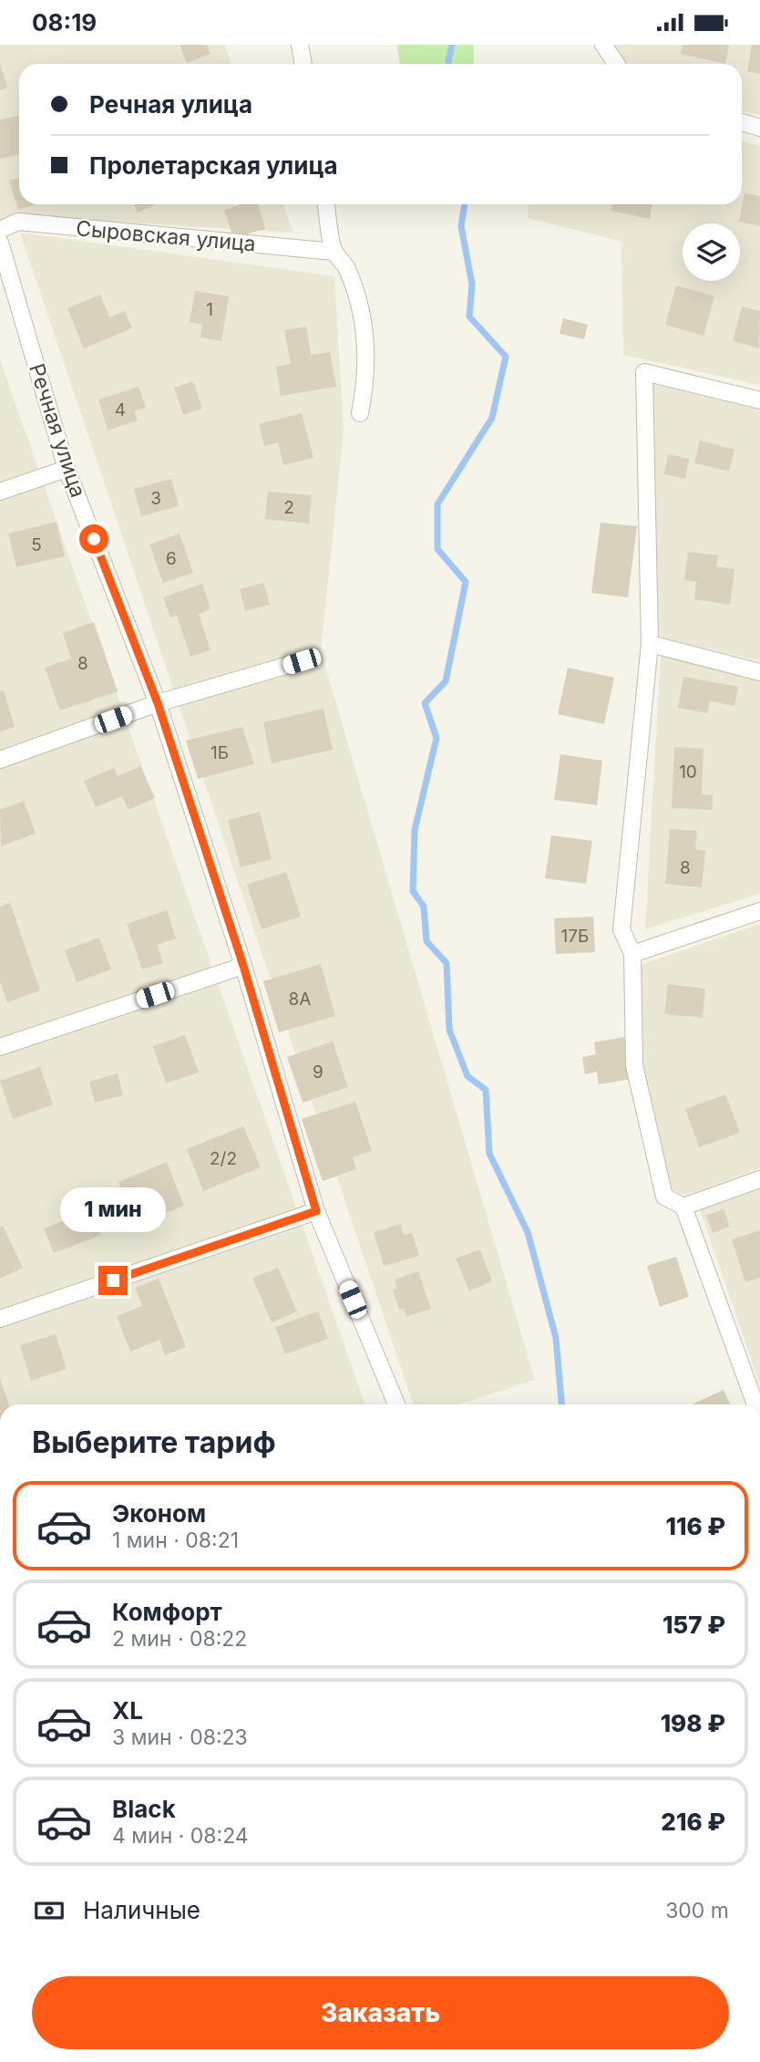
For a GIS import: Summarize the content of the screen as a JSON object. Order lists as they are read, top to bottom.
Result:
{
  "streets": {
    "street": ["Сыровская улица", "Речная улица"]
  },
  "house_numbers": [
    "1",
    "4",
    "3",
    "2",
    "5",
    "6",
    "8",
    "1Б",
    "10",
    "8",
    "17Б",
    "8А",
    "9",
    "2/2"
  ],
  "page": {
    "status": "08:19",
    "banner": ["Речная улица", "Пролетарская улица"],
    "bubble": "1 мин",
    "heading": "Выберите тариф",
    "list": [
      {
        "name": "Эконом",
        "note": "1 мин · 08:21",
        "value": "116 ₽"
      },
      {
        "name": "Комфорт",
        "note": "2 мин · 08:22",
        "value": "157 ₽"
      },
      {
        "name": "XL",
        "note": "3 мин · 08:23",
        "value": "198 ₽"
      },
      {
        "name": "Black",
        "note": "4 мин · 08:24",
        "value": "216 ₽"
      }
    ],
    "pay": ["Наличные", "300 m"],
    "buttons": "Заказать"
  }
}
